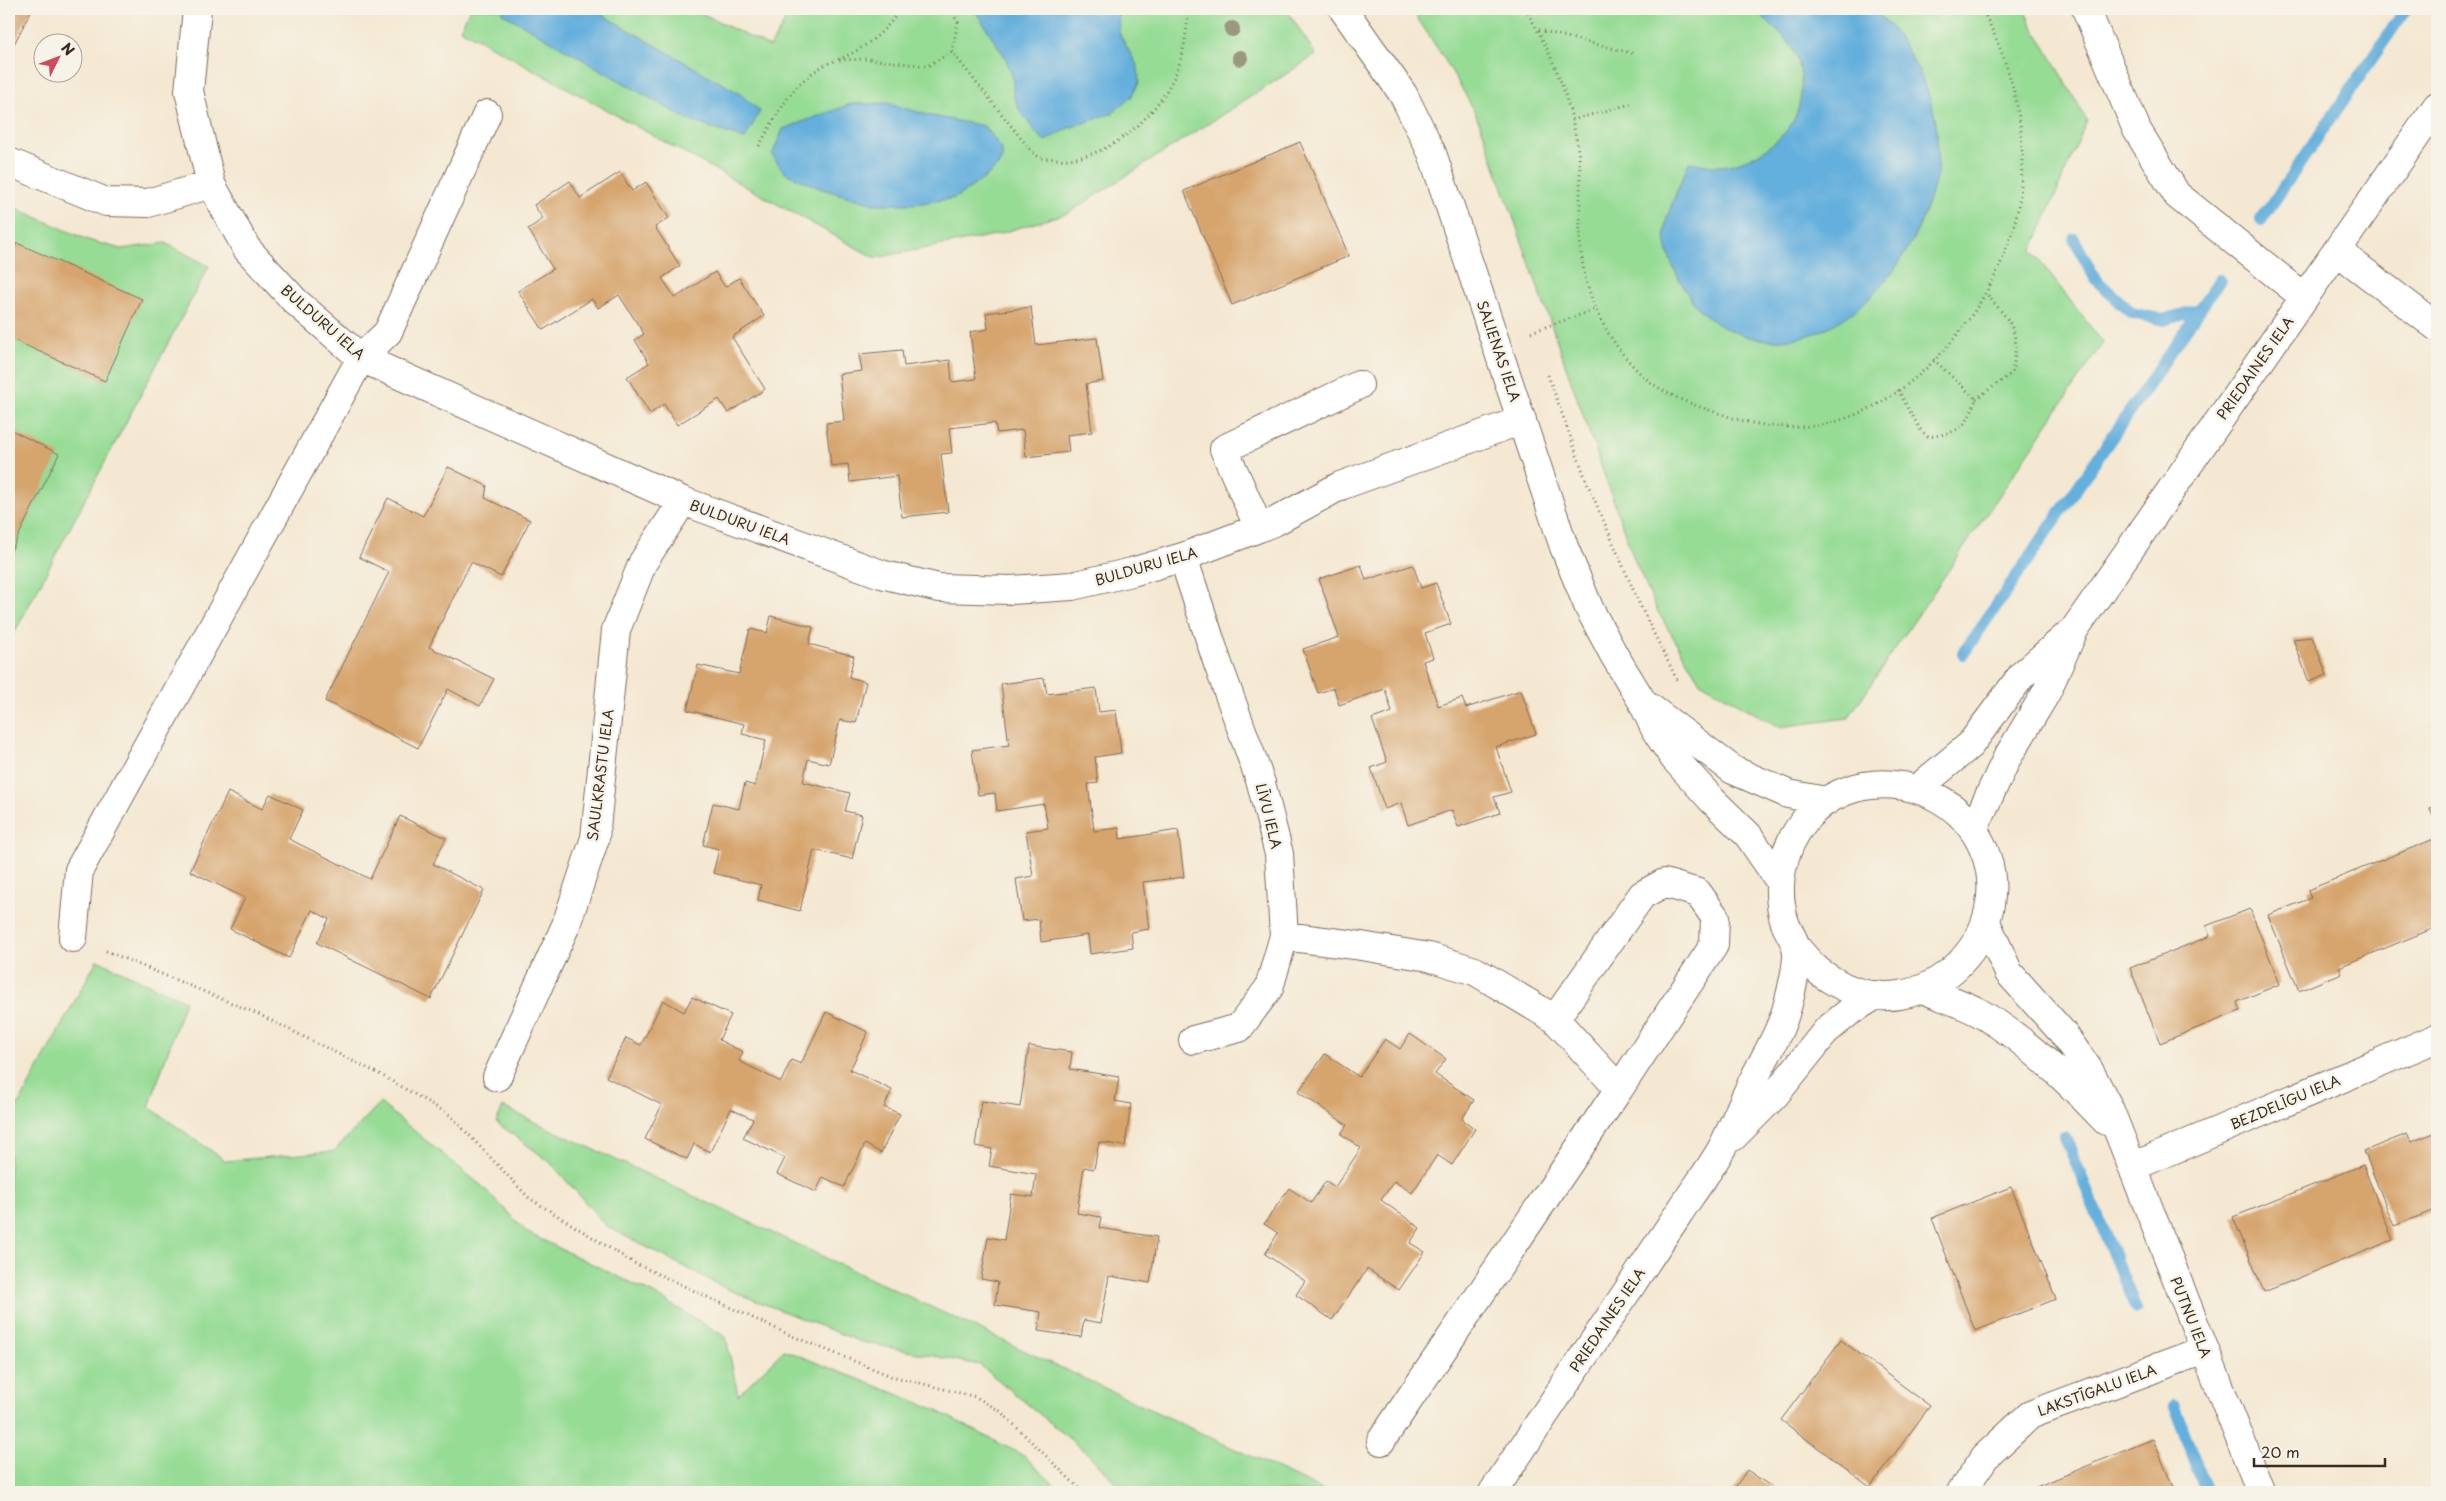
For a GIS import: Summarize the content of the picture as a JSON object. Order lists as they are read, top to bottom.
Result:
{
  "streets": {
    "street": [
      "BULDURU IELA",
      "SALIENAS IELA",
      "PRIEDAINES IELA",
      "SAULKRASTU IELA",
      "LĪVU IELA",
      "BEZDELĪGU IELA",
      "PUTNU IELA",
      "LAKSTĪGALU IELA"
    ]
  },
  "crossings": [
    ["BULDURU IELA", "SALIENAS IELA"],
    ["BULDURU IELA", "SAULKRASTU IELA"],
    ["BULDURU IELA", "LĪVU IELA"],
    ["BEZDELĪGU IELA", "PUTNU IELA"],
    ["PUTNU IELA", "LAKSTĪGALU IELA"]
  ],
  "scale_bar": "20 m",
  "north": "top right"
}
